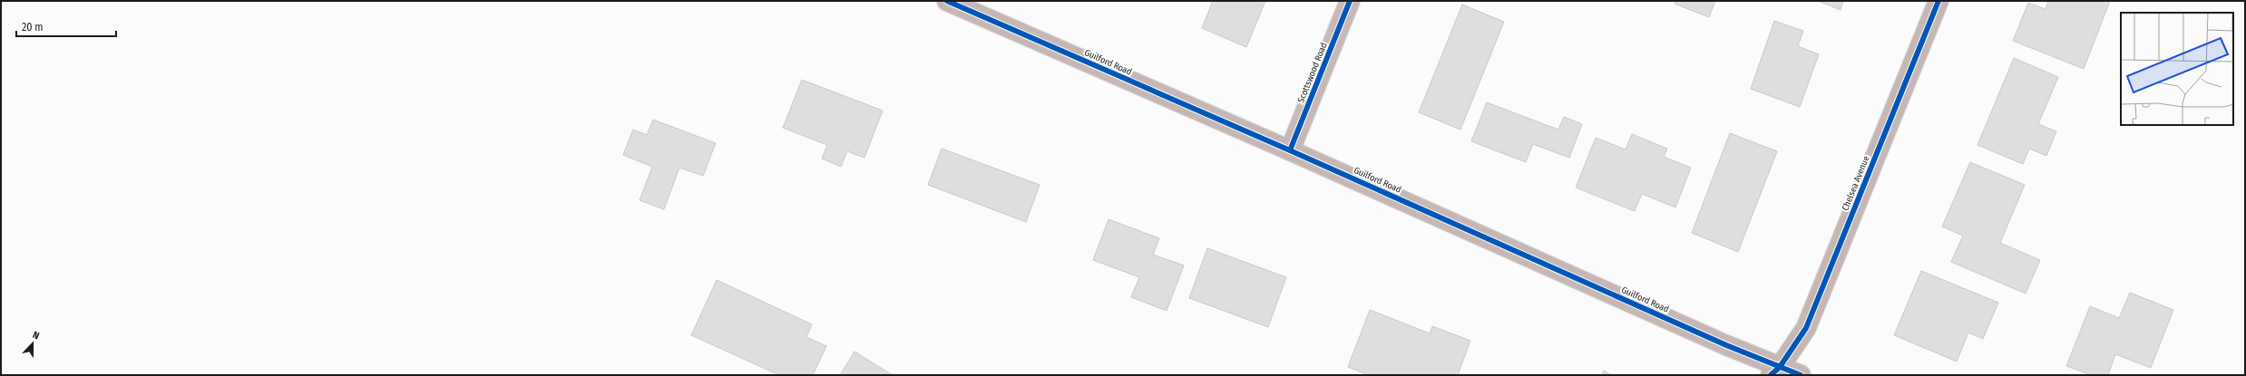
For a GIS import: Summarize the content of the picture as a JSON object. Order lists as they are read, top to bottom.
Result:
{
  "streets": {
    "street": ["Guilford Road", "Scottswood Road", "Chelsea Avenue"]
  },
  "crossings": [
    ["Guilford Road", "Scottswood Road"],
    ["Guilford Road", "Chelsea Avenue"]
  ],
  "scale_bar": "20 m",
  "north": "top"
}
